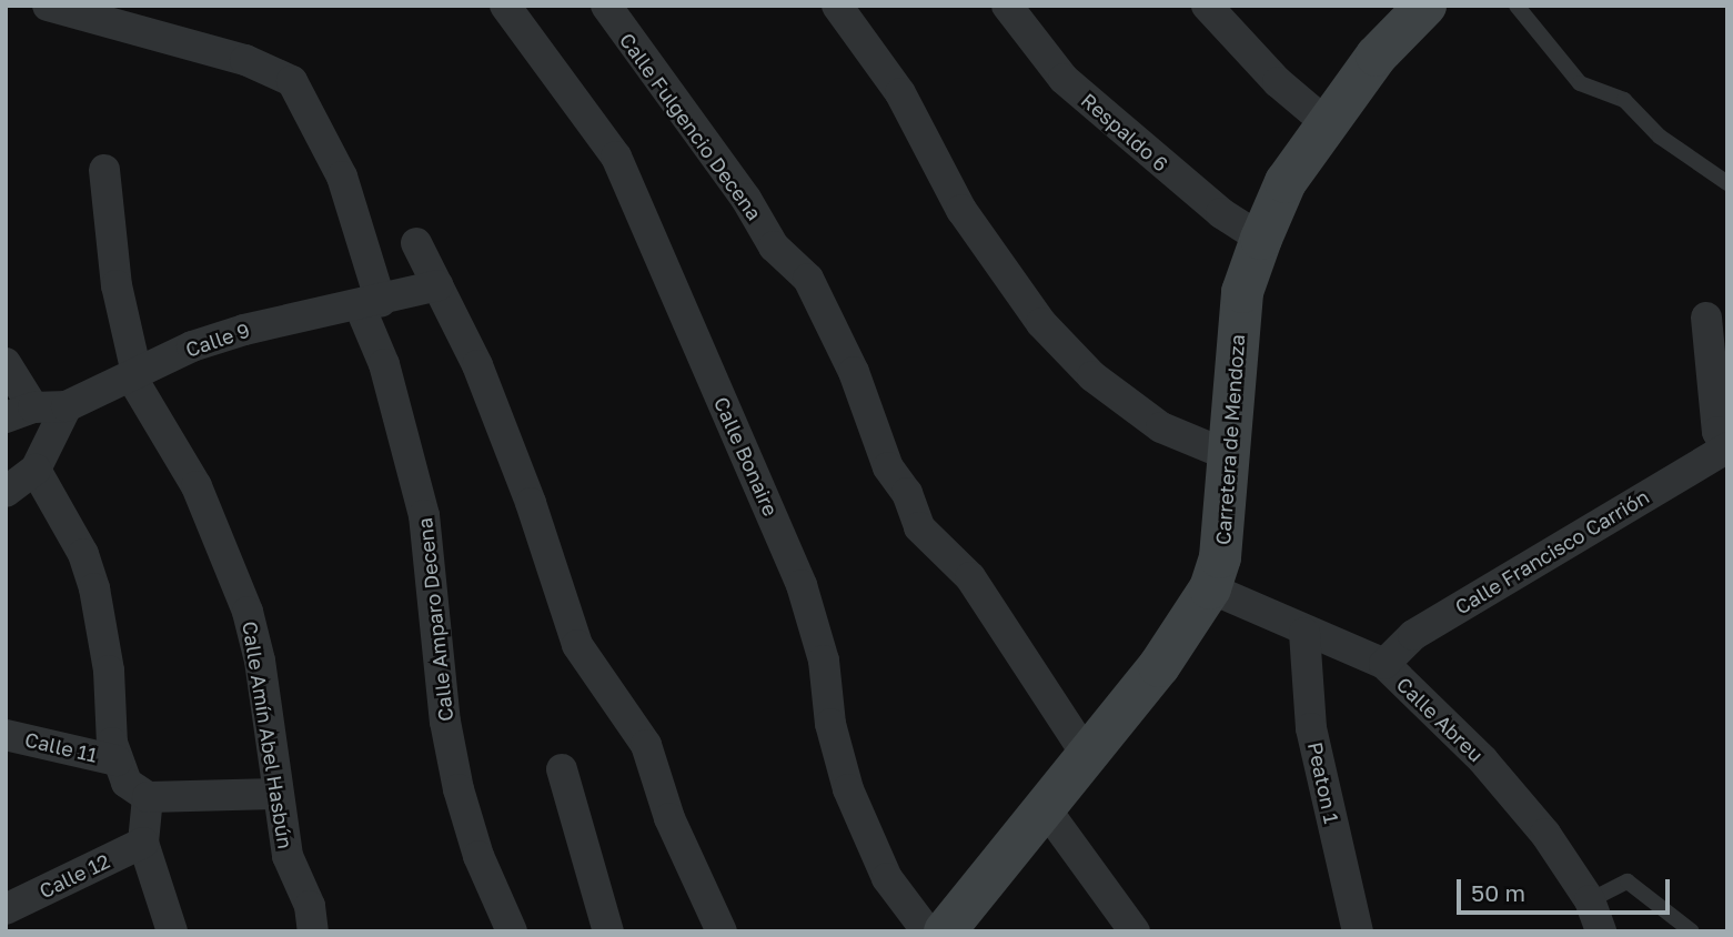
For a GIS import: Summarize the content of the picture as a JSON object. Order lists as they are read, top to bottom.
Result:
{
  "streets": {
    "street": [
      "Calle Fulgencio Decena",
      "Respaldo 6",
      "Calle 9",
      "Carretera de Mendoza",
      "Calle Bonaire",
      "Calle Francisco Carrión",
      "Calle Amparo Decena",
      "Calle Abreu",
      "Calle Amín Abel Hasbún",
      "Calle 11",
      "Peaton 1",
      "Calle 12"
    ]
  },
  "crossings": [
    ["Calle Fulgencio Decena", "Carretera de Mendoza"],
    ["Respaldo 6", "Carretera de Mendoza"],
    ["Calle 9", "Calle Amparo Decena"],
    ["Calle 9", "Calle Amín Abel Hasbún"],
    ["Carretera de Mendoza", "Calle Abreu"],
    ["Calle Francisco Carrión", "Calle Abreu"],
    ["Calle Abreu", "Peaton 1"]
  ],
  "scale_bar": "50 m"
}
